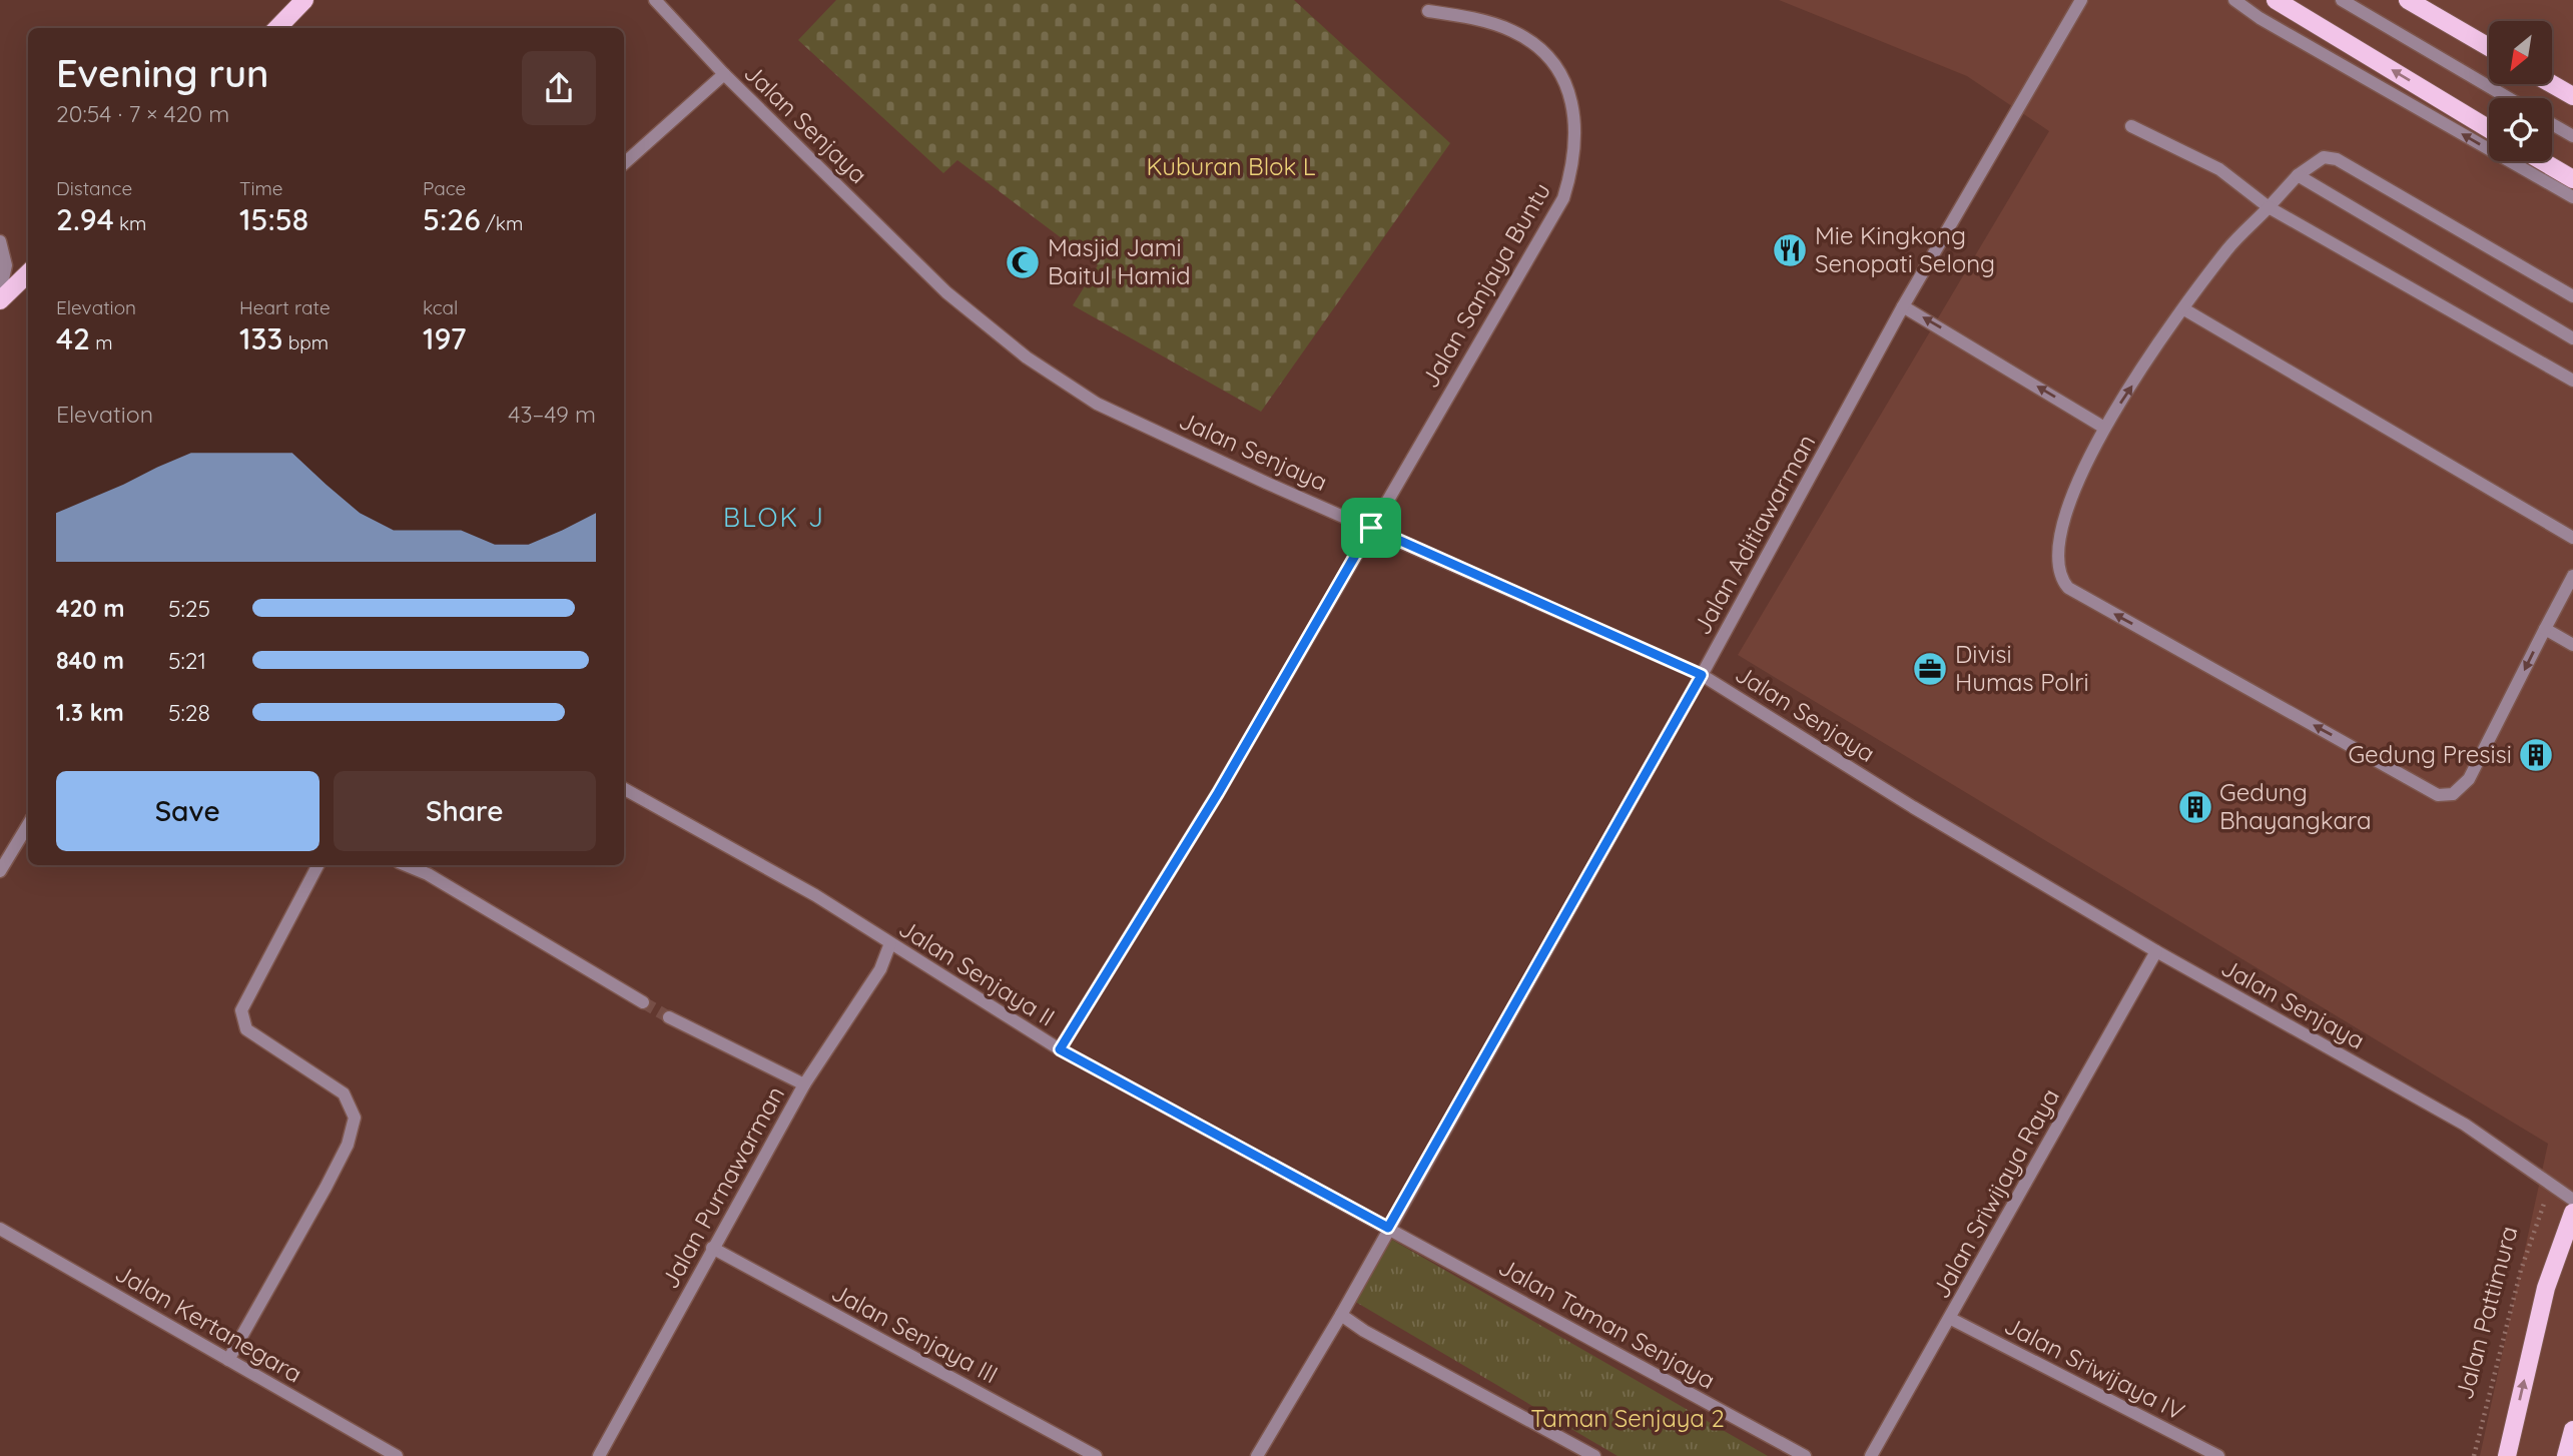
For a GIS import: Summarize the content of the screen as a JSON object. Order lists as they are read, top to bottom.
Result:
{
  "streets": {
    "main road": ["Jalan Pattimura"],
    "street": [
      "Jalan Senjaya",
      "Jalan Sanjaya Buntu",
      "Jalan Aditiawarman",
      "Jalan Senjaya II",
      "Jalan Purnawarman",
      "Jalan Sriwijaya Raya",
      "Jalan Kertanegara",
      "Jalan Taman Senjaya",
      "Jalan Senjaya III",
      "Jalan Sriwijaya IV"
    ]
  },
  "crossings": [
    ["Jalan Senjaya", "Jalan Sanjaya Buntu"],
    ["Jalan Senjaya", "Jalan Aditiawarman"],
    ["Jalan Senjaya", "Jalan Sriwijaya Raya"],
    ["Jalan Senjaya", "Jalan Pattimura"],
    ["Jalan Sanjaya Buntu", "Jalan Senjaya II"],
    ["Jalan Aditiawarman", "Jalan Senjaya II"],
    ["Jalan Aditiawarman", "Jalan Taman Senjaya"],
    ["Jalan Senjaya II", "Jalan Purnawarman"],
    ["Jalan Senjaya II", "Jalan Taman Senjaya"],
    ["Jalan Purnawarman", "Jalan Senjaya III"],
    ["Jalan Sriwijaya Raya", "Jalan Sriwijaya IV"]
  ],
  "districts": ["BLOK J"],
  "parks": ["Kuburan Blok L", "Taman Senjaya 2"],
  "places": {
    "restaurant": ["Mie Kingkong Senopati Selong"],
    "mosque": ["Masjid Jami Baitul Hamid"],
    "office": ["Divisi Humas Polri"],
    "building": ["Gedung Presisi", "Gedung Bhayangkara"]
  },
  "north": "bottom left",
  "page": {
    "heading": ["Evening run", "20:54 · 7 × 420 m"],
    "stats": [
      ["Distance", "2.94 km"],
      ["Time", "15:58"],
      ["Pace", "5:26 /km"],
      ["Elevation", "42 m"],
      ["Heart rate", "133 bpm"],
      ["kcal", "197"]
    ],
    "chart": ["Elevation", "43–49 m"],
    "list": [
      {
        "name": "420 m",
        "note": "5:25"
      },
      {
        "name": "840 m",
        "note": "5:21"
      },
      {
        "name": "1.3 km",
        "note": "5:28"
      }
    ],
    "buttons": ["Save", "Share"]
  }
}
